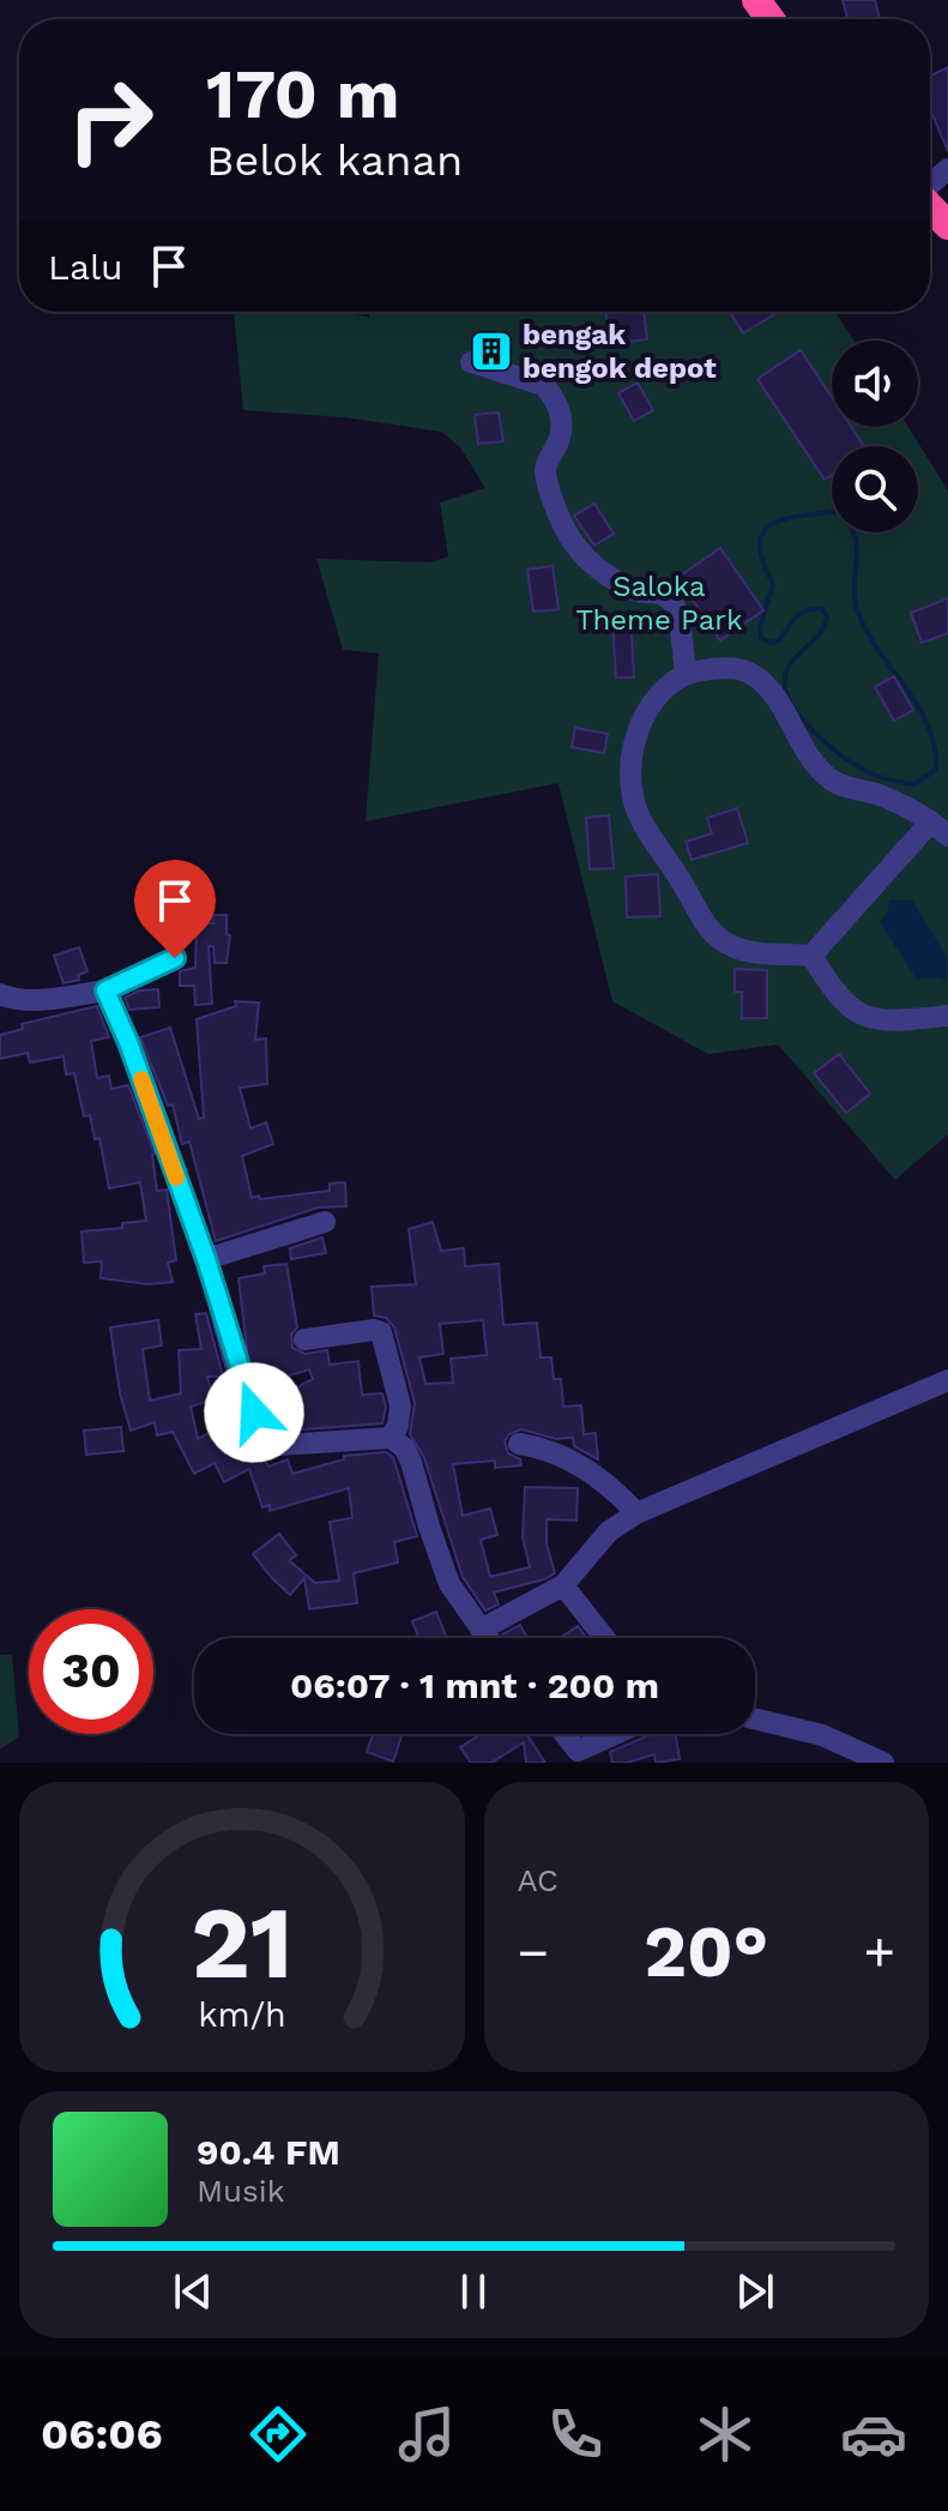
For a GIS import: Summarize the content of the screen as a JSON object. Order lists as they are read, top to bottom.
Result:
{
  "parks": ["Saloka Theme Park"],
  "places": {
    "building": ["bengak bengok depot"]
  },
  "page": {
    "turn": ["170 m", "Belok kanan"],
    "then": "Lalu",
    "limit": "30",
    "trip": "06:07 · 1 mnt · 200 m",
    "tile": "AC",
    "heat": ["−", "20°", "+"],
    "song": ["90.4 FM", "Musik"],
    "tabs": "06:06",
    "gauge": ["21", "km/h"]
  }
}
